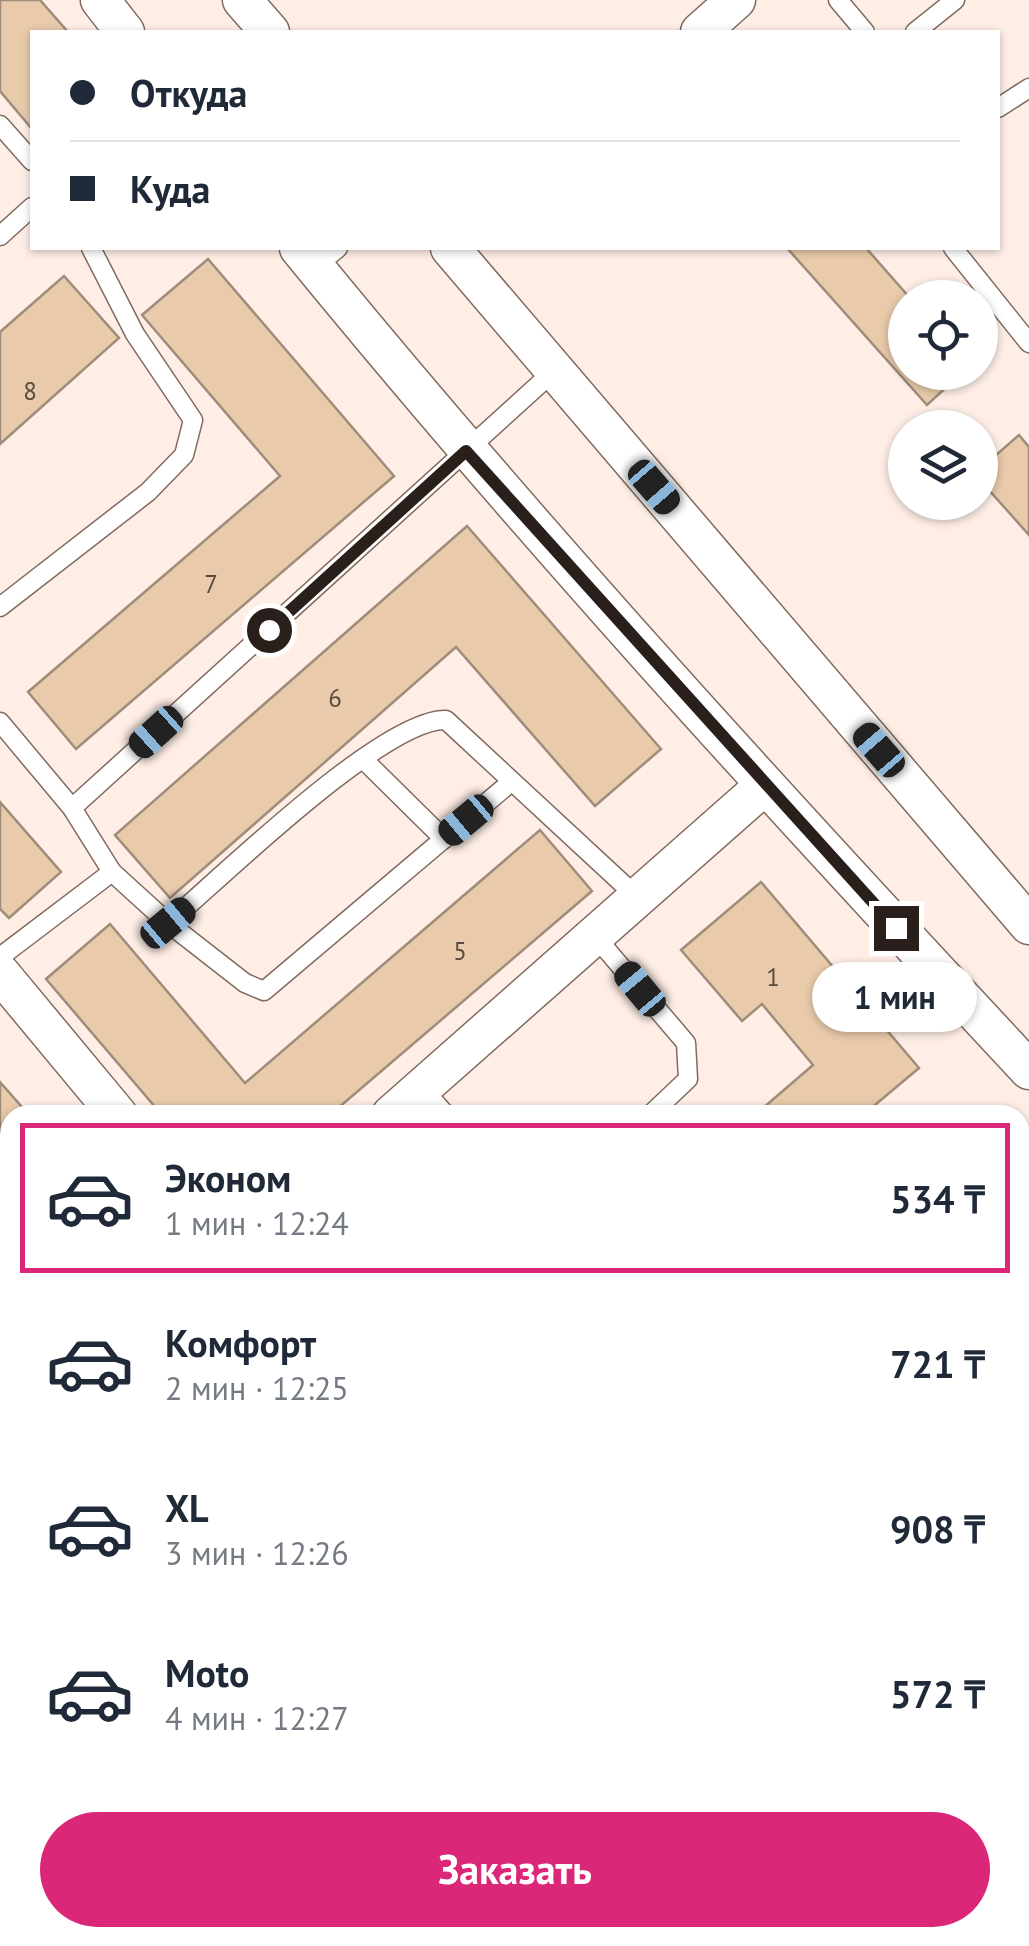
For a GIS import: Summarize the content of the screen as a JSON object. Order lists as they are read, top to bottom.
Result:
{
  "house_numbers": [
    "8",
    "7",
    "6",
    "5",
    "1"
  ],
  "page": {
    "banner": ["Откуда", "Куда"],
    "bubble": "1 мин",
    "list": [
      {
        "name": "Эконом",
        "note": "1 мин · 12:24",
        "value": "534 ₸"
      },
      {
        "name": "Комфорт",
        "note": "2 мин · 12:25",
        "value": "721 ₸"
      },
      {
        "name": "XL",
        "note": "3 мин · 12:26",
        "value": "908 ₸"
      },
      {
        "name": "Moto",
        "note": "4 мин · 12:27",
        "value": "572 ₸"
      }
    ],
    "buttons": "Заказать"
  }
}
